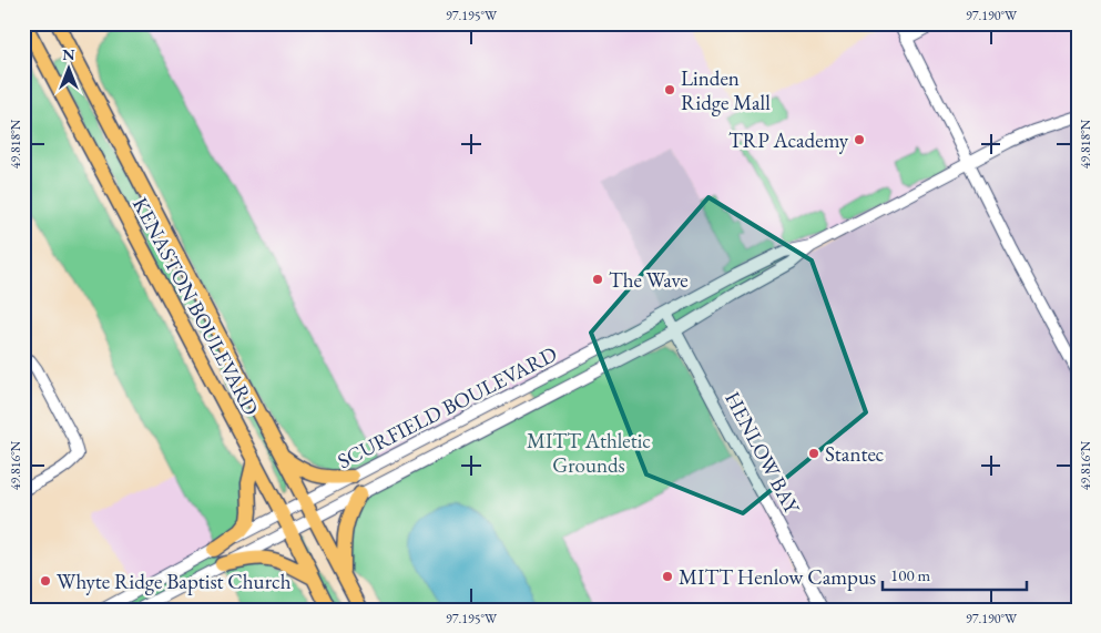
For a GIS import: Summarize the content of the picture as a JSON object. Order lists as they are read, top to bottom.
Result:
{
  "streets": {
    "main road": ["KENASTON BOULEVARD"],
    "street": ["SCURFIELD BOULEVARD", "HENLOW BAY"]
  },
  "crossings": [
    ["KENASTON BOULEVARD", "SCURFIELD BOULEVARD"],
    ["SCURFIELD BOULEVARD", "HENLOW BAY"]
  ],
  "parks": ["MITT Athletic Grounds"],
  "places": [
    "Linden Ridge Mall",
    "TRP Academy",
    "The Wave",
    "Stantec",
    "MITT Henlow Campus",
    "Whyte Ridge Baptist Church"
  ],
  "scale_bar": "100 m",
  "north": "top",
  "coordinates": [
    "97.195°W",
    "97.190°W",
    "49.818°N",
    "49.816°N"
  ]
}
